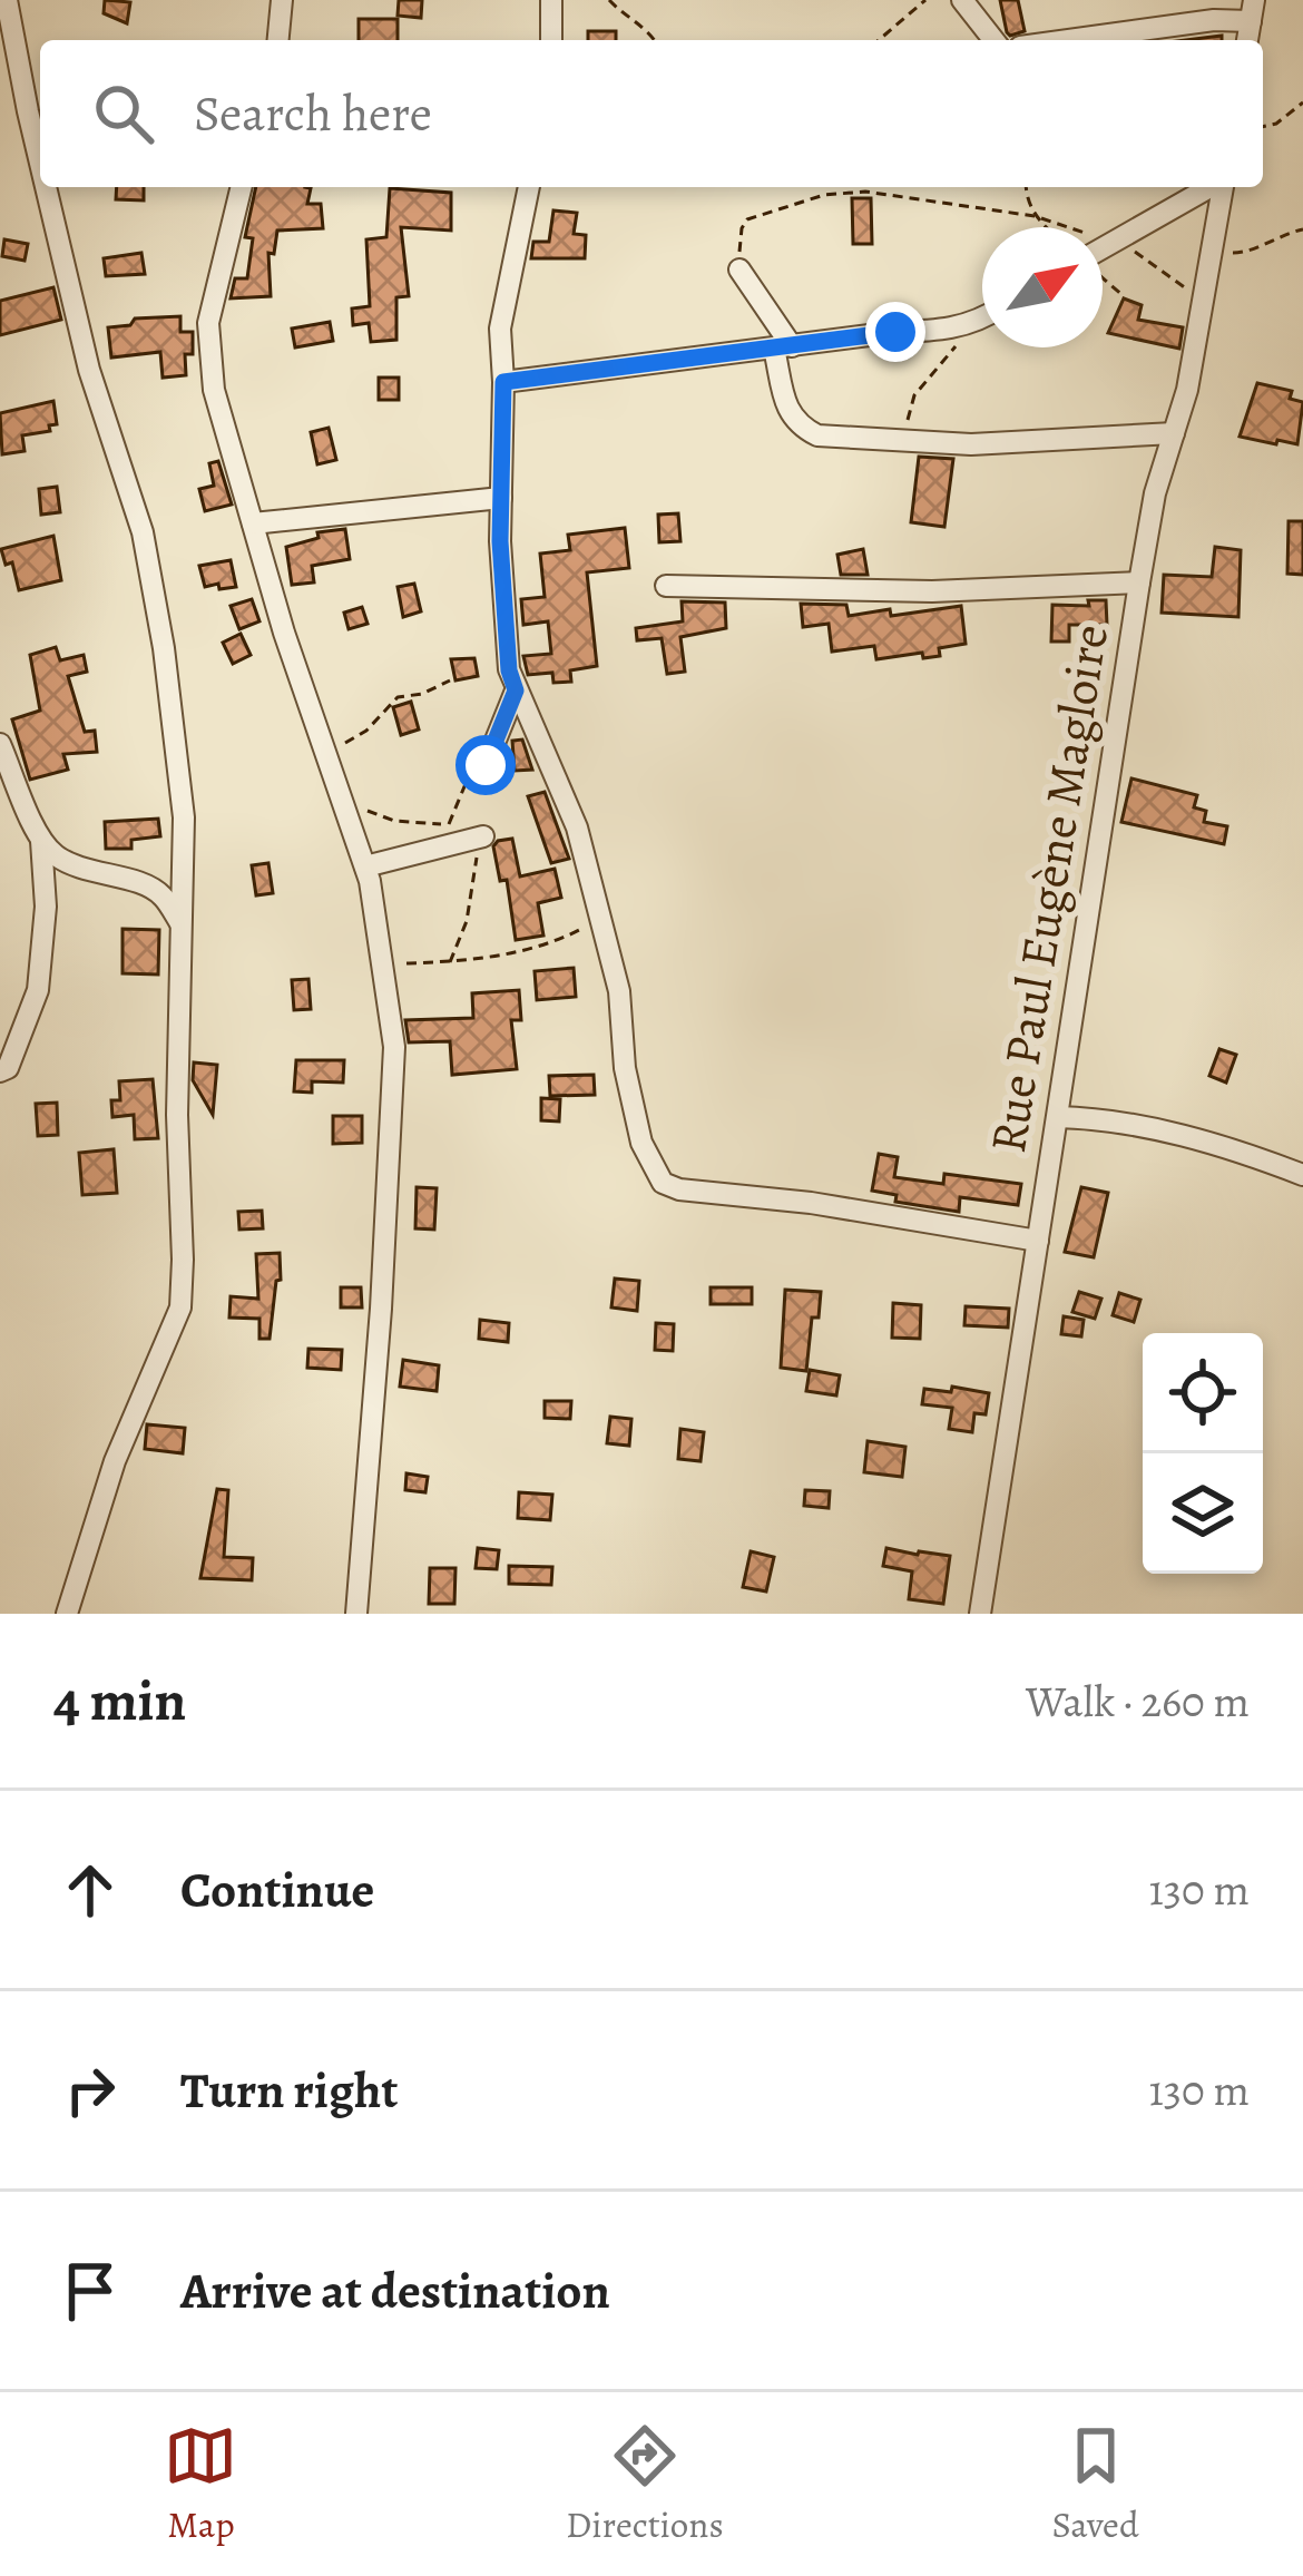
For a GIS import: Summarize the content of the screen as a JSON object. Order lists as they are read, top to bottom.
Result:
{
  "streets": {
    "street": ["Rue Paul Eugène Magloire"]
  },
  "north": "top right",
  "page": {
    "search": "Search here",
    "heading": ["4 min", "Walk · 260 m"],
    "list": [
      ["Continue", "130 m"],
      ["Turn right", "130 m"],
      "Arrive at destination"
    ],
    "nav": ["Map", "Directions", "Saved"]
  }
}
